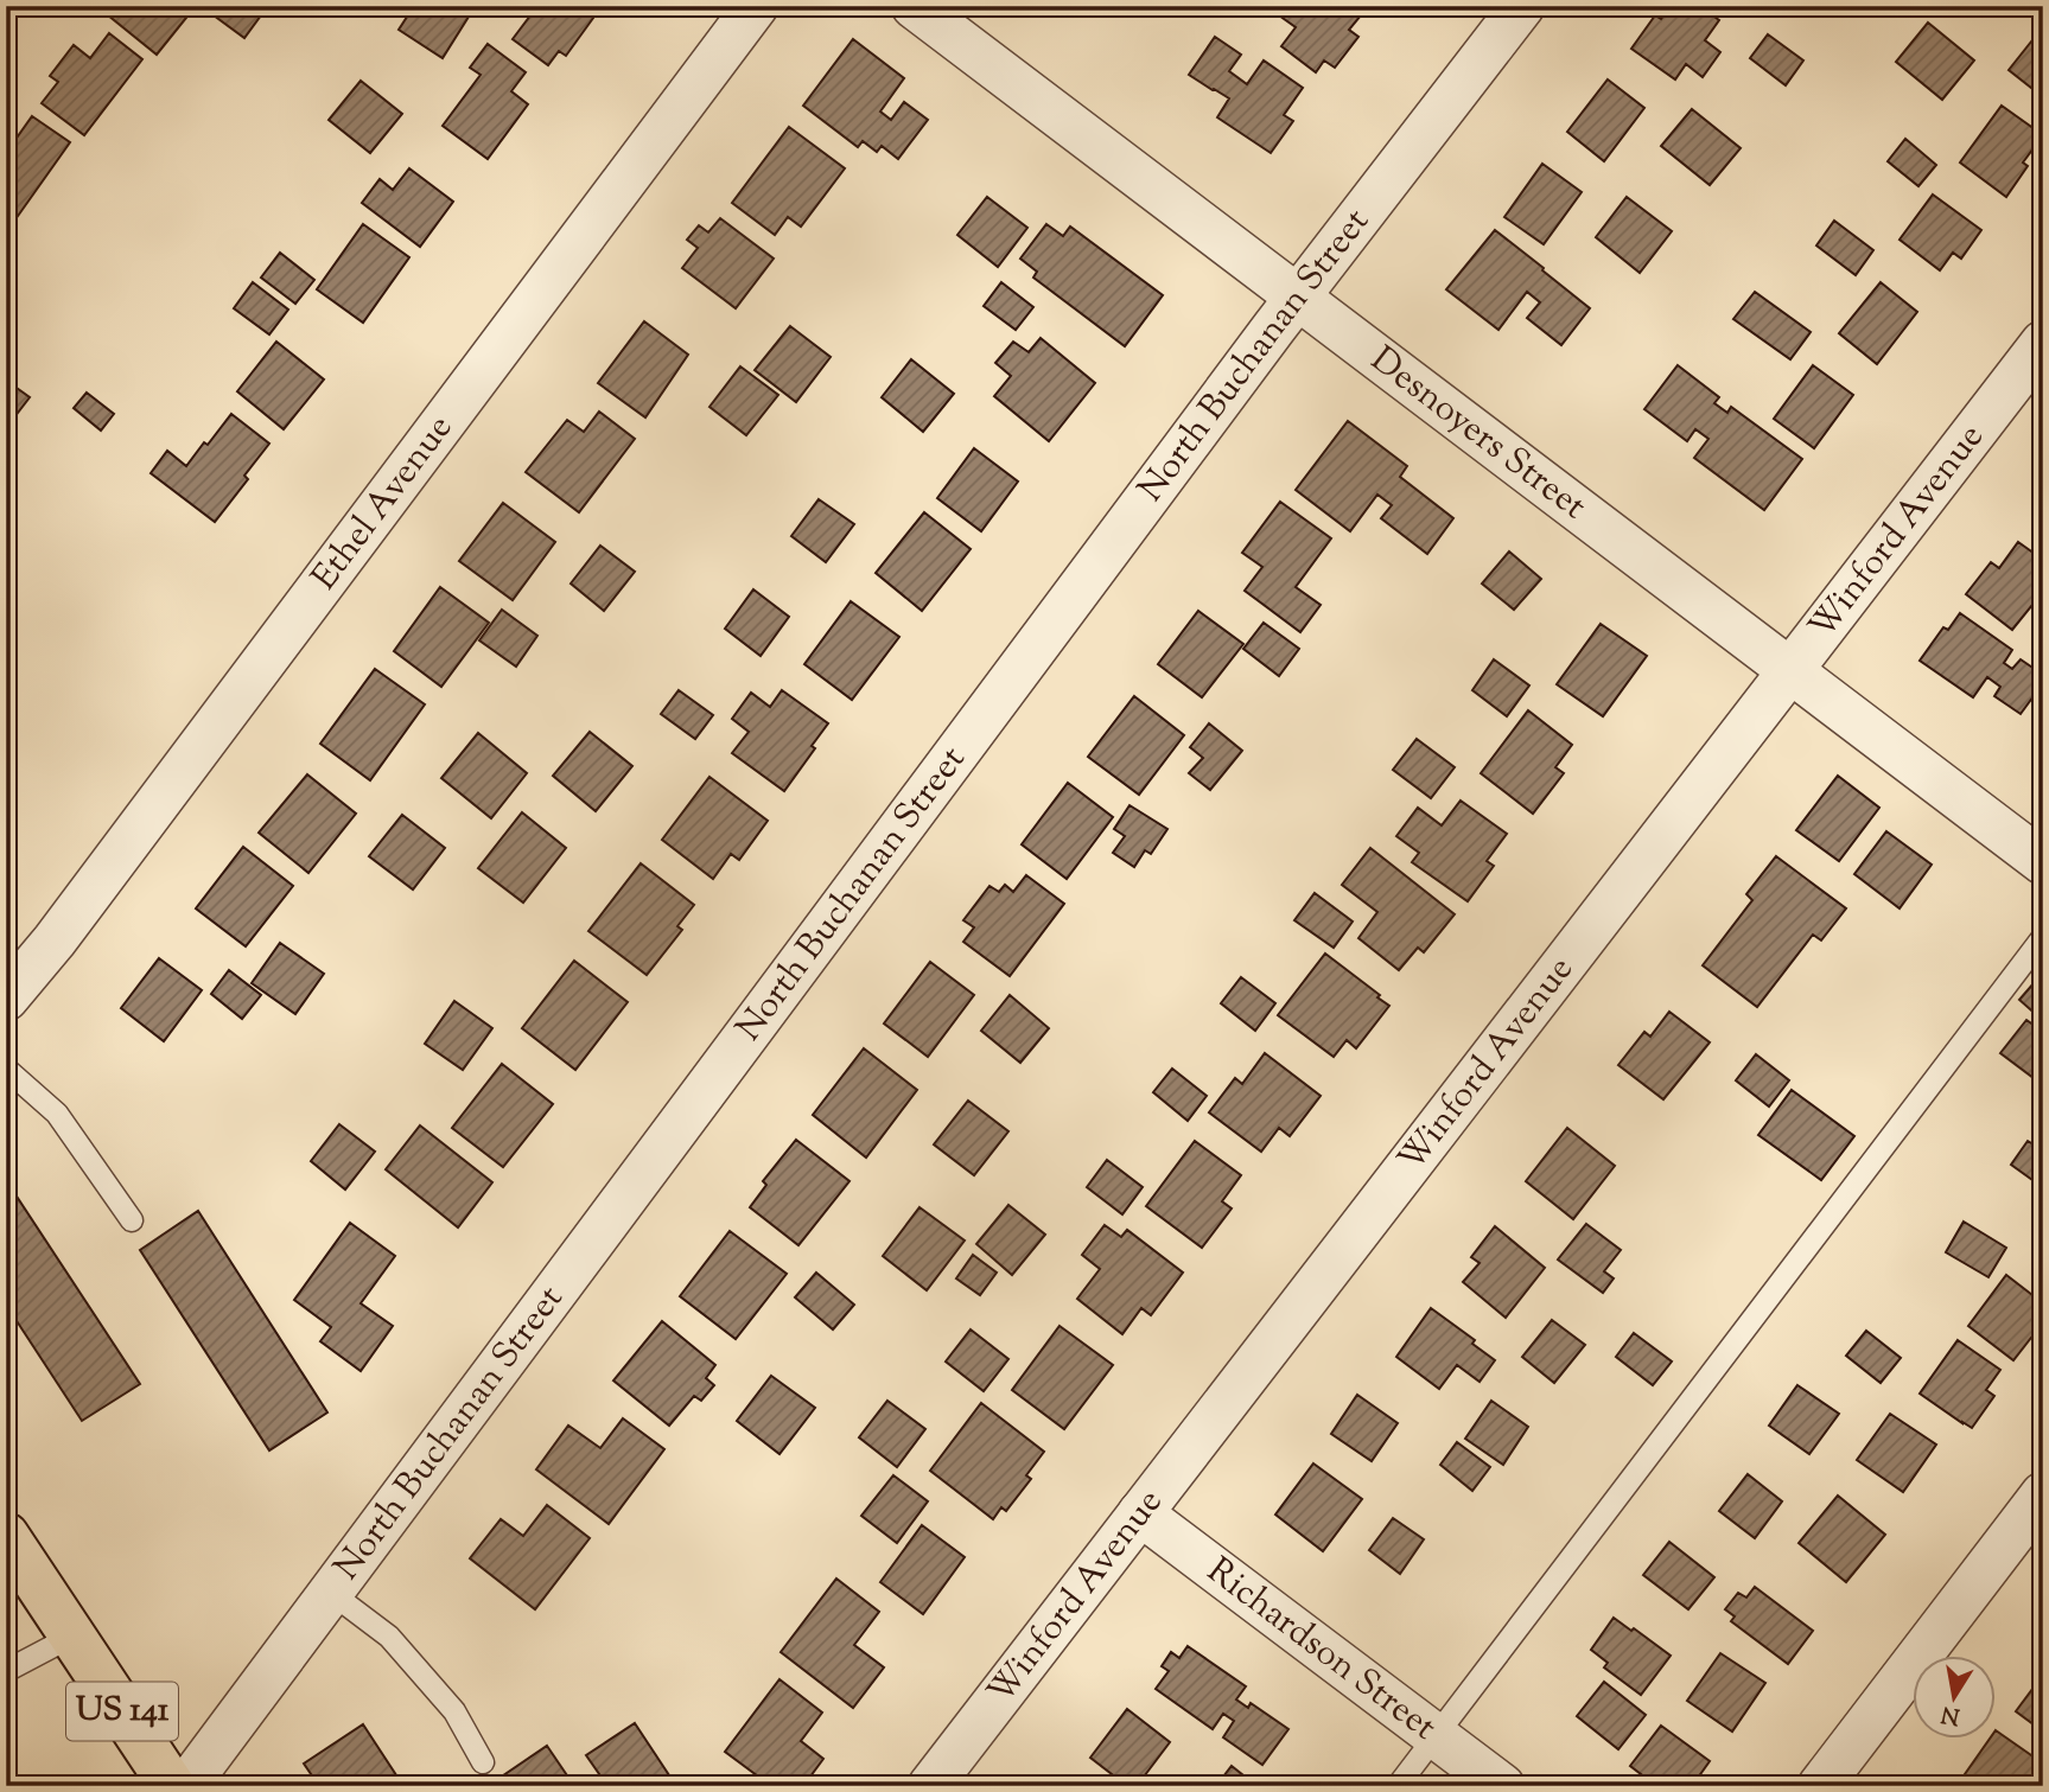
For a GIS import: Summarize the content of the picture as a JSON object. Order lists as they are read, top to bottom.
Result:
{
  "streets": {
    "main road": ["US 141"],
    "street": [
      "North Buchanan Street",
      "Desnoyers Street",
      "Ethel Avenue",
      "Winford Avenue",
      "Richardson Street"
    ]
  },
  "crossings": [
    ["North Buchanan Street", "Desnoyers Street"],
    ["Desnoyers Street", "Winford Avenue"],
    ["Winford Avenue", "Richardson Street"]
  ],
  "north": "bottom"
}
